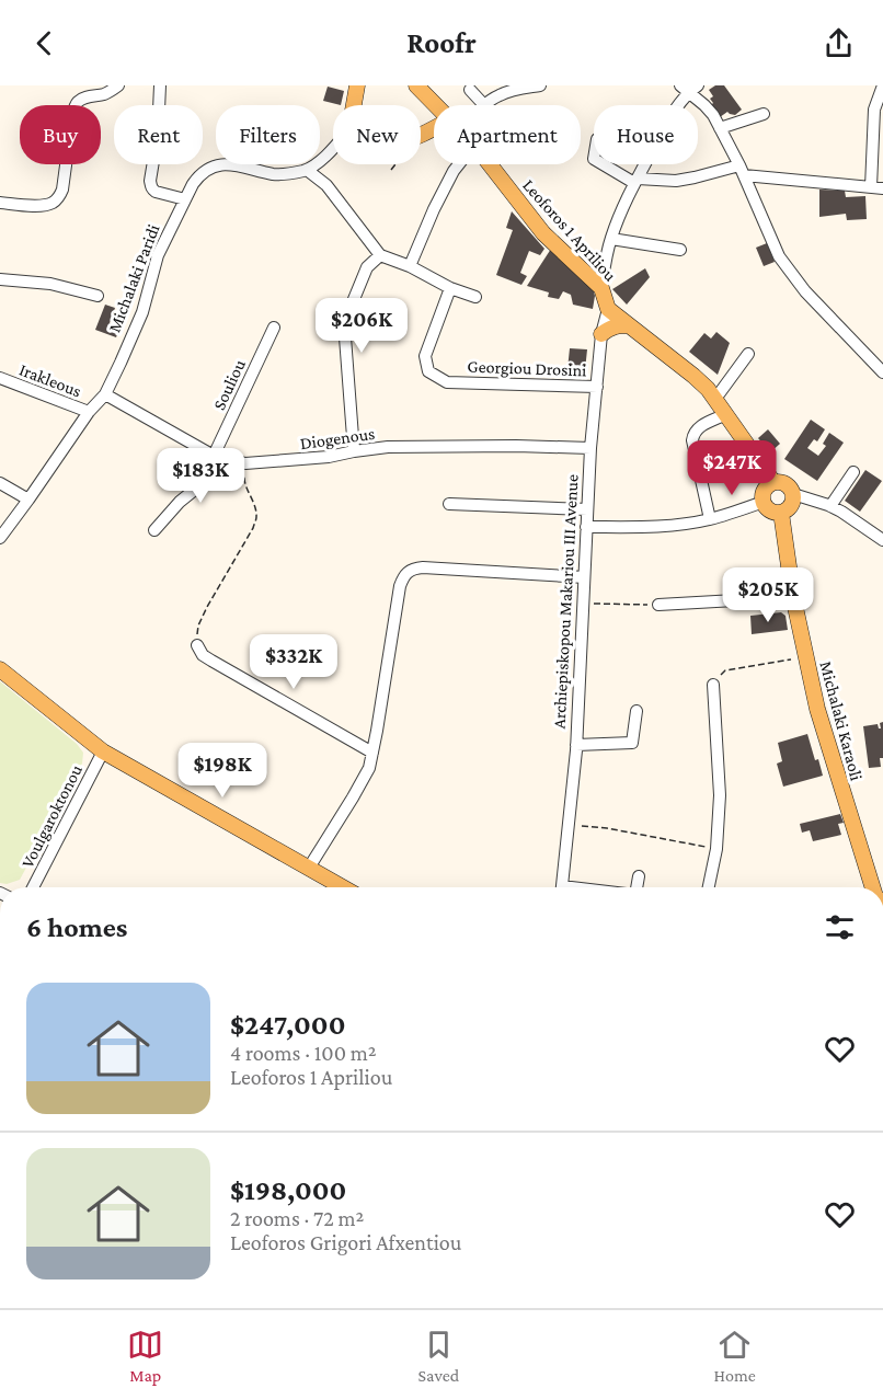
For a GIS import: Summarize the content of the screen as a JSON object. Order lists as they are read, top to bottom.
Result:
{
  "streets": {
    "main road": ["Leoforos 1 Apriliou", "Michalaki Karaoli"],
    "street": [
      "Michalaki Paridi",
      "Georgiou Drosini",
      "Irakleous",
      "Souliou",
      "Diogenous",
      "Archiepiskopou Makariou III Avenue",
      "Voulgaroktonou"
    ]
  },
  "crossings": [
    ["Leoforos 1 Apriliou", "Archiepiskopou Makariou III Avenue"],
    ["Leoforos 1 Apriliou", "Michalaki Karaoli"],
    ["Michalaki Paridi", "Irakleous"],
    ["Michalaki Paridi", "Diogenous"],
    ["Georgiou Drosini", "Archiepiskopou Makariou III Avenue"],
    ["Souliou", "Diogenous"],
    ["Diogenous", "Archiepiskopou Makariou III Avenue"]
  ],
  "page": {
    "header": "Roofr",
    "chip": [
      "Buy",
      "Rent",
      "Filters",
      "New",
      "Apartment",
      "House"
    ],
    "price": [
      "$206K",
      "$247K",
      "$183K",
      "$205K",
      "$332K",
      "$198K"
    ],
    "heading": "6 homes",
    "list": [
      {
        "name": "$247,000",
        "note": "4 rooms · 100 m² · Leoforos 1 Apriliou"
      },
      {
        "name": "$198,000",
        "note": "2 rooms · 72 m² · Leoforos Grigori Afxentiou"
      }
    ],
    "tabs": ["Map", "Saved", "Home"]
  }
}
